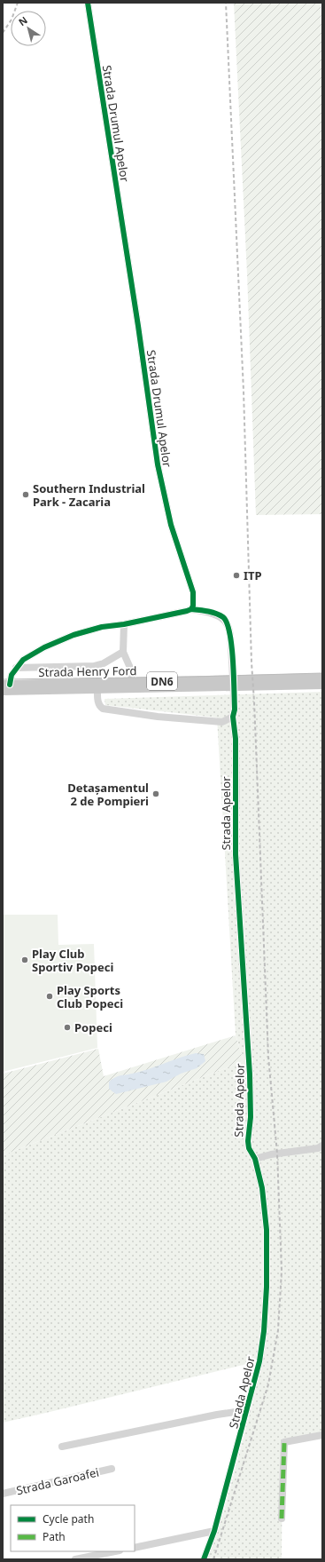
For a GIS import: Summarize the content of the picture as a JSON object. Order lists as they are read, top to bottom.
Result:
{
  "streets": {
    "main road": ["Strada Henry Ford", "DN6"],
    "street": ["Strada Drumul Apelor", "Strada Apelor", "Strada Garoafei"]
  },
  "crossings": [
    ["Strada Drumul Apelor", "Strada Apelor"]
  ],
  "places": [
    "Southern Industrial Park - Zacaria",
    "ITP",
    "Detașamentul 2 de Pompieri",
    "Play Club Sportiv Popeci",
    "Play Sports Club Popeci",
    "Popeci"
  ],
  "legend": ["Cycle path", "Path"],
  "north": "top left"
}
